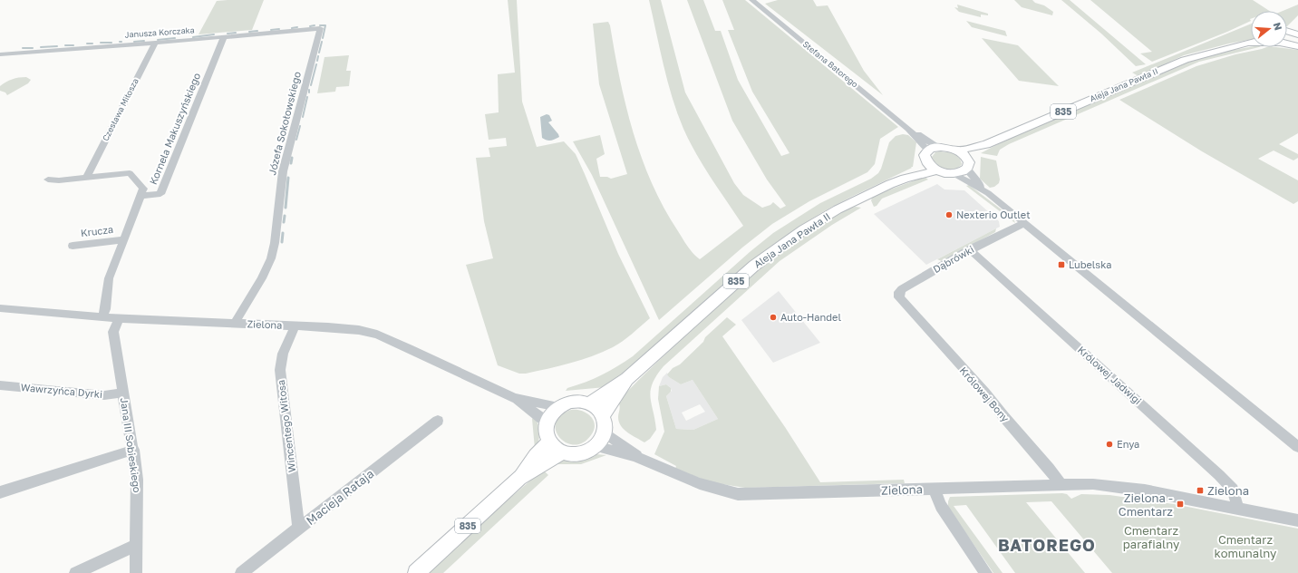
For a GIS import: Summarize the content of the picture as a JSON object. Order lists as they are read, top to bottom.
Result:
{
  "streets": {
    "main road": ["Aleja Jana Pawła II", "835"],
    "street": [
      "Janusza Korczaka",
      "Stefana Batorego",
      "Czesława Miłosza",
      "Józefa Sokołowskiego",
      "Kornela Makuszyńskiego",
      "Krucza",
      "Dąbrówki",
      "Zielona",
      "Królowej Jadwigi",
      "Wawrzyńca Dyrki",
      "Królowej Bony",
      "Wincentego Witosa",
      "Jana III Sobieskiego",
      "Macieja Rataja"
    ]
  },
  "crossings": [
    ["Janusza Korczaka", "Czesława Miłosza"],
    ["Janusza Korczaka", "Józefa Sokołowskiego"],
    ["Janusza Korczaka", "Kornela Makuszyńskiego"],
    ["Stefana Batorego", "Aleja Jana Pawła II"],
    ["Stefana Batorego", "835"],
    ["Aleja Jana Pawła II", "835"],
    ["Aleja Jana Pawła II", "Zielona"],
    ["835", "Zielona"],
    ["Józefa Sokołowskiego", "Zielona"],
    ["Dąbrówki", "Królowej Jadwigi"],
    ["Dąbrówki", "Królowej Bony"],
    ["Zielona", "Królowej Jadwigi"],
    ["Zielona", "Królowej Bony"],
    ["Zielona", "Wincentego Witosa"],
    ["Zielona", "Jana III Sobieskiego"],
    ["Wawrzyńca Dyrki", "Jana III Sobieskiego"],
    ["Wincentego Witosa", "Macieja Rataja"]
  ],
  "districts": ["BATOREGO"],
  "parks": ["Cmentarz parafialny", "Cmentarz komunalny"],
  "places": {
    "other": ["Nexterio Outlet", "Auto-Handel", "Enya"],
    "transit": ["Lubelska", "Zielona", "Zielona - Cmentarz"]
  },
  "north": "right"
}
